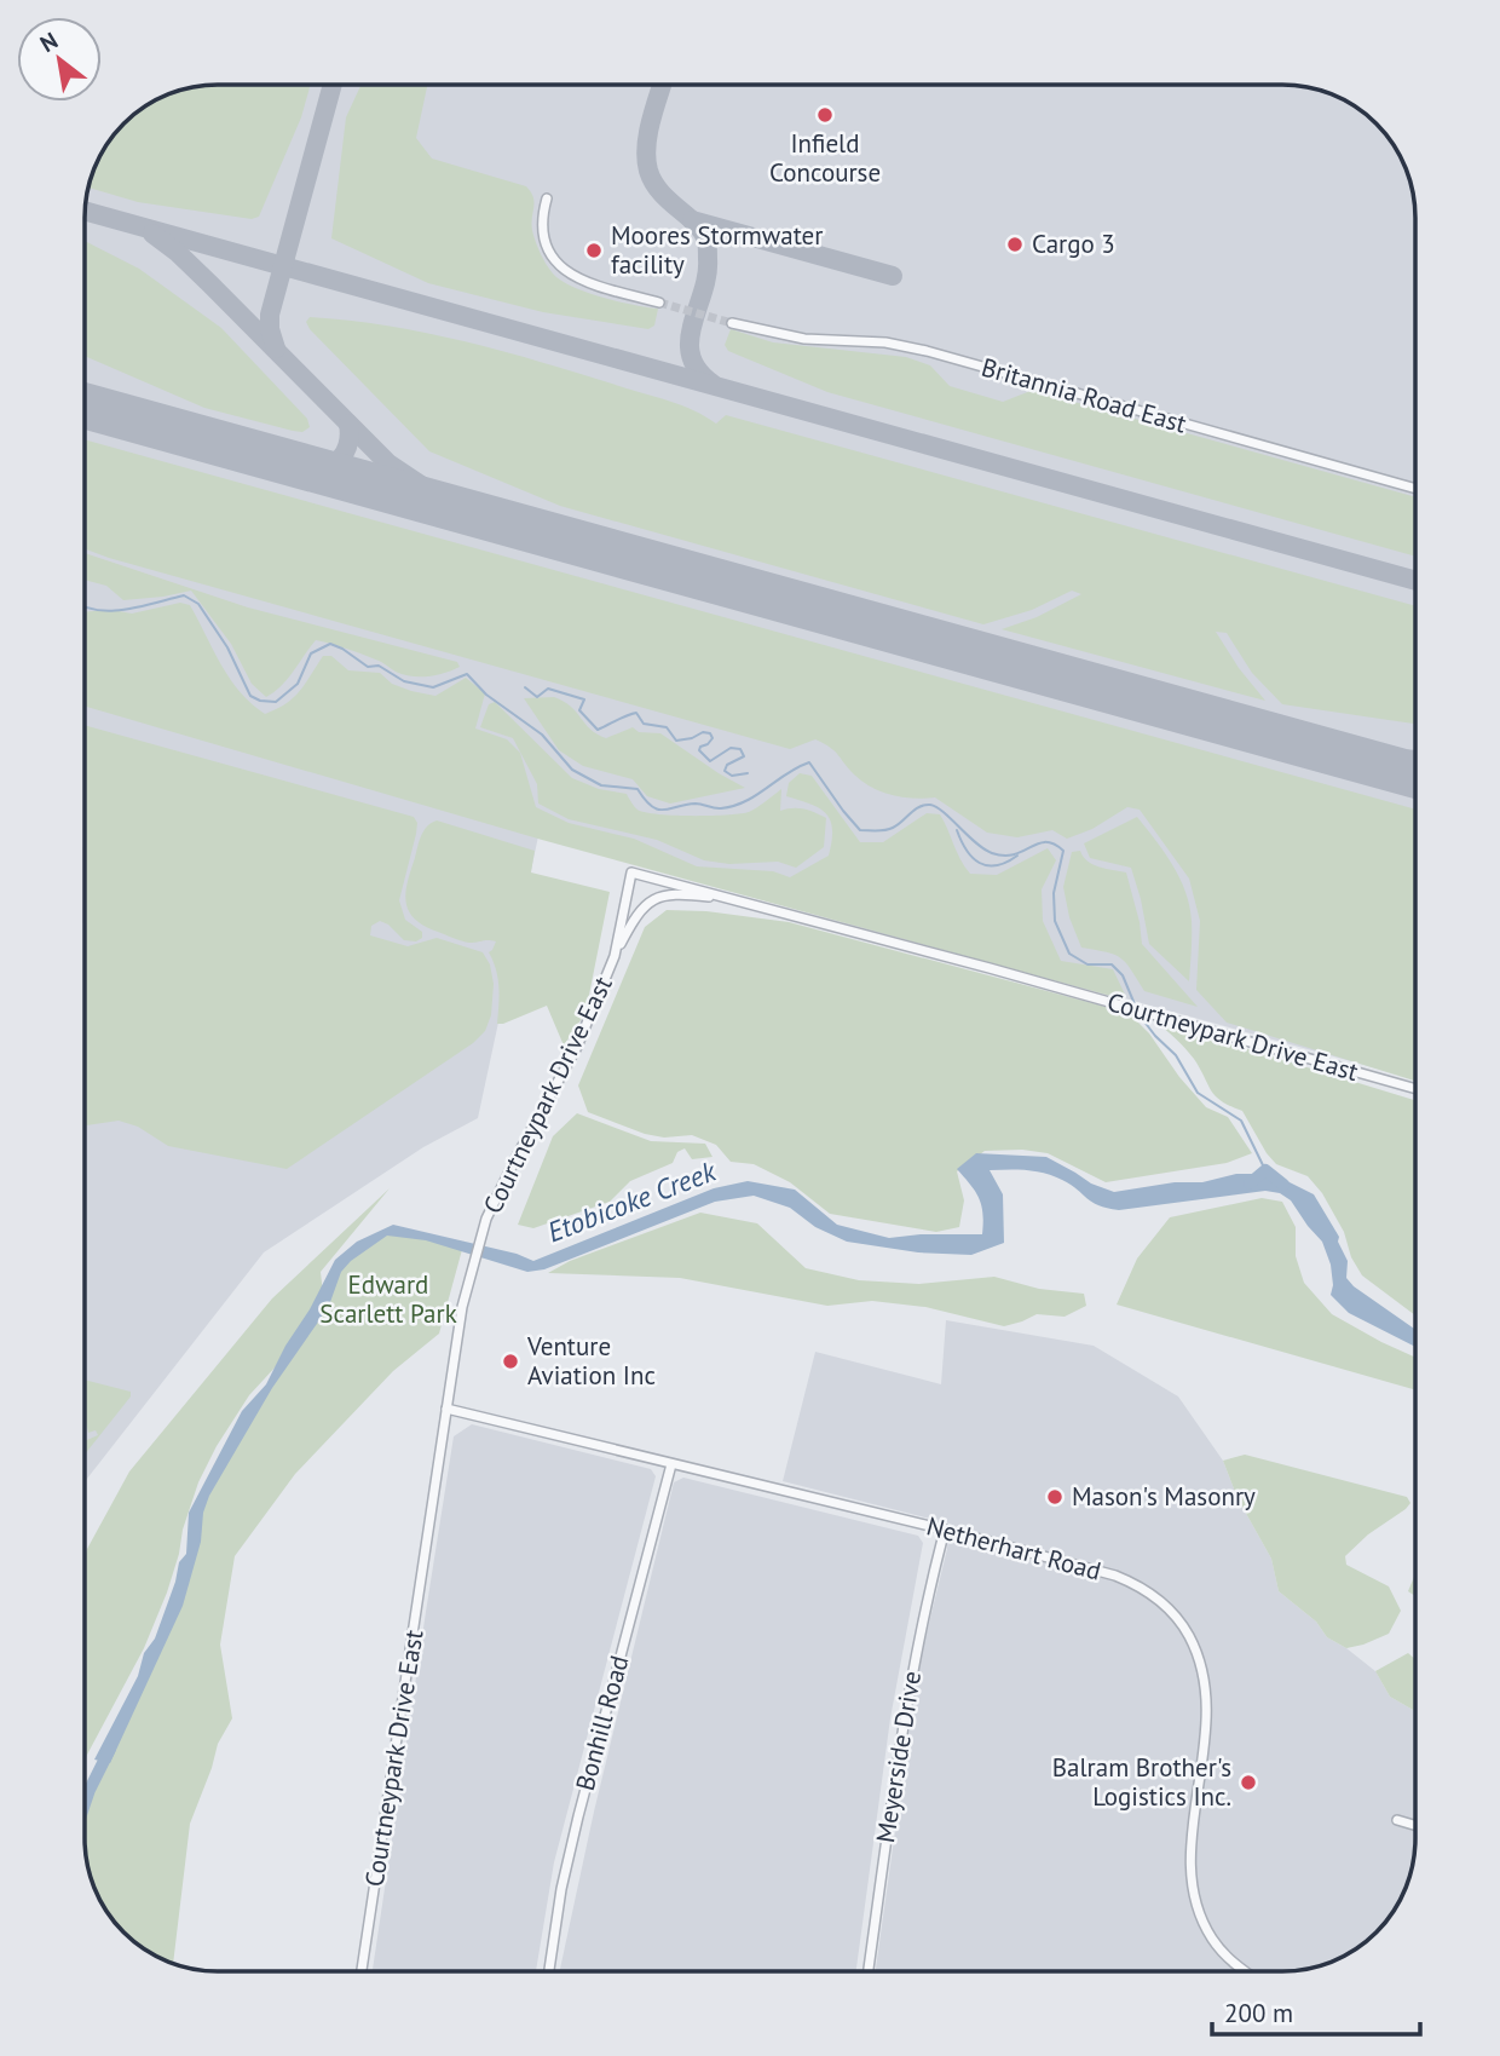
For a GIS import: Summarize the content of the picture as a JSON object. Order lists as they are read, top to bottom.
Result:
{
  "streets": {
    "street": [
      "Britannia Road East",
      "Courtneypark Drive East",
      "Netherhart Road",
      "Bonhill Road",
      "Meyerside Drive"
    ]
  },
  "crossings": [
    ["Courtneypark Drive East", "Netherhart Road"],
    ["Netherhart Road", "Bonhill Road"],
    ["Netherhart Road", "Meyerside Drive"]
  ],
  "water": ["Etobicoke Creek"],
  "parks": ["Edward Scarlett Park"],
  "places": [
    "Infield Concourse",
    "Cargo 3",
    "Moores Stormwater facility",
    "Venture Aviation Inc",
    "Mason's Masonry",
    "Balram Brother's Logistics Inc."
  ],
  "scale_bar": "200 m",
  "north": "top left"
}
